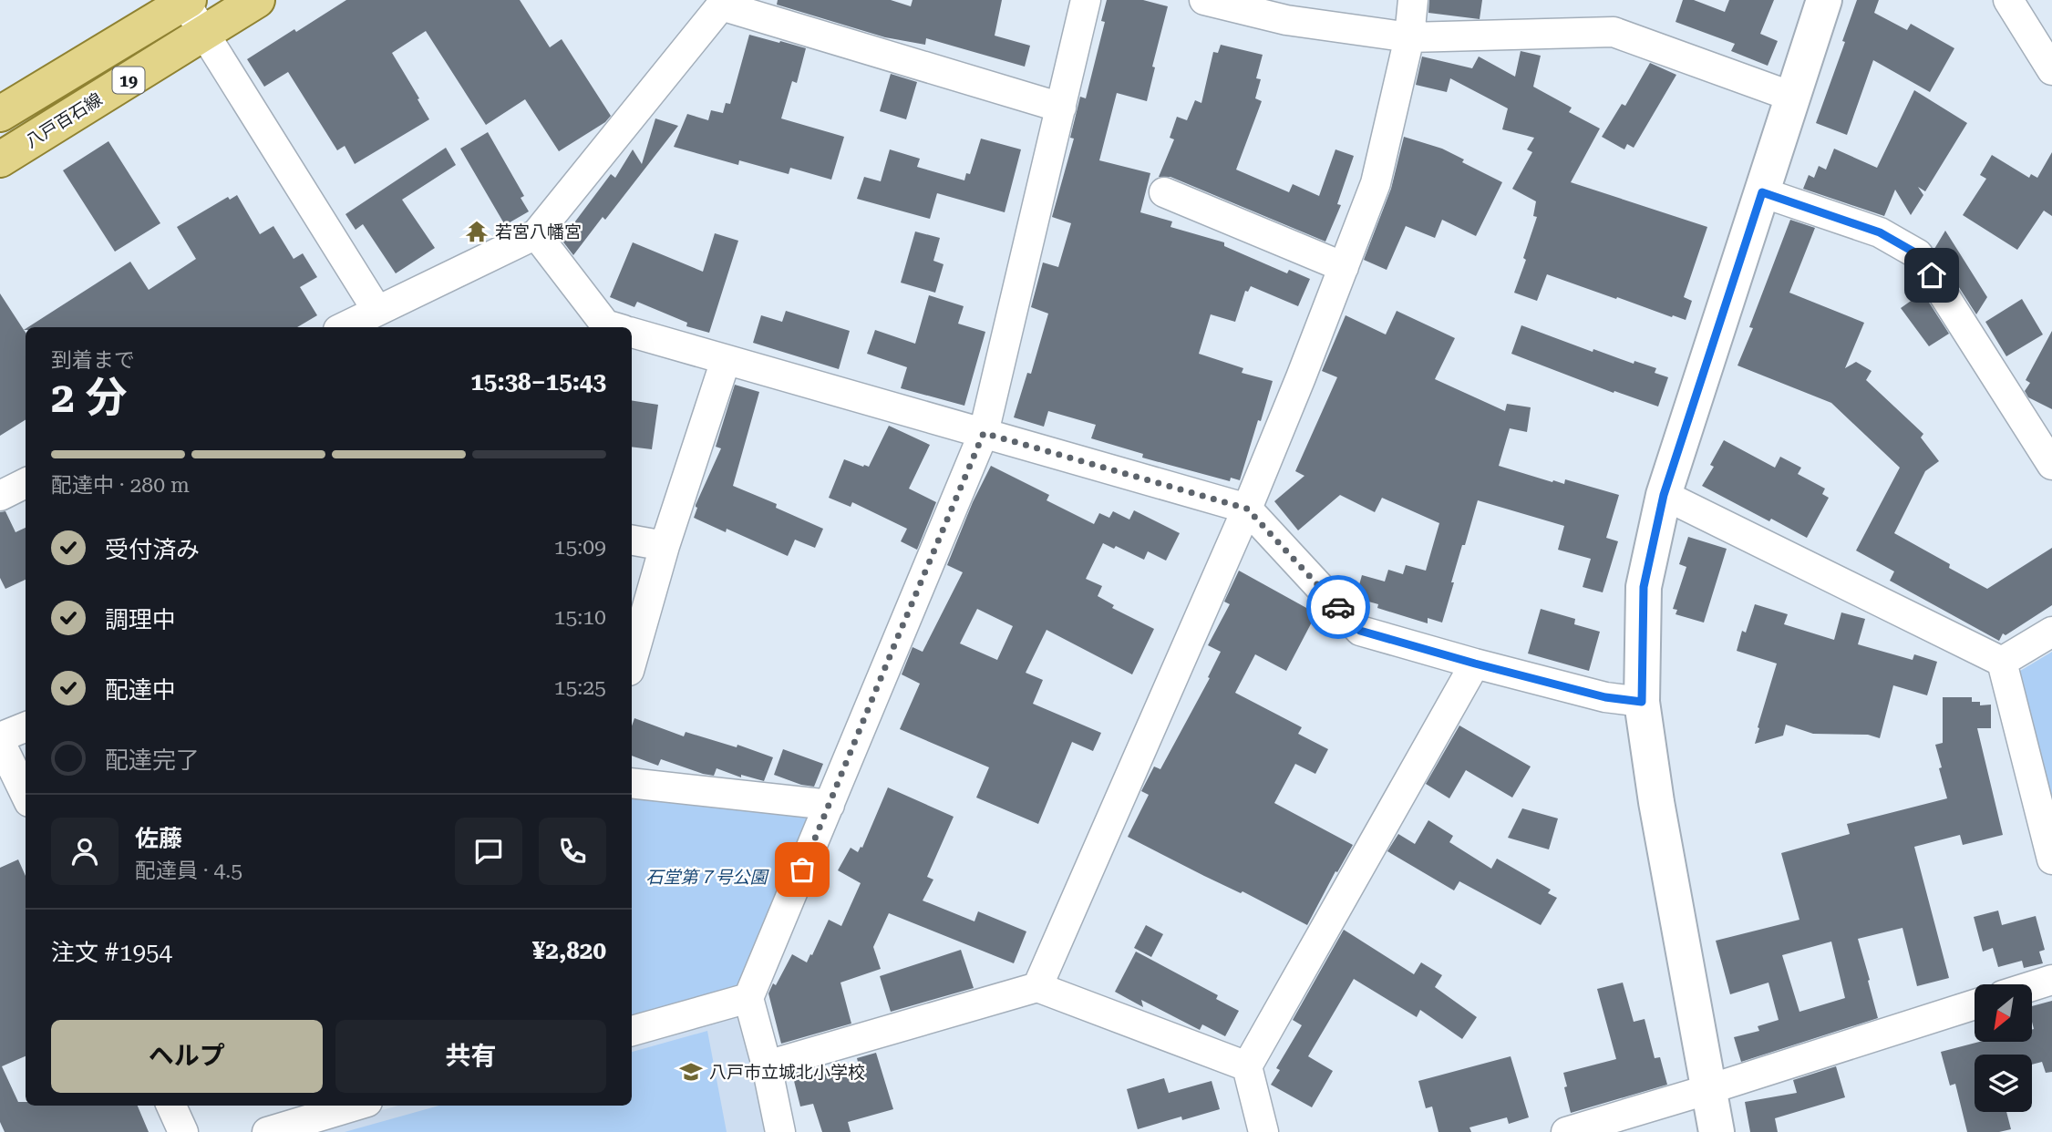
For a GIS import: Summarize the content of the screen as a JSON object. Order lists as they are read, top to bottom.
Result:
{
  "streets": {
    "main road": ["19", "八戸百石線"]
  },
  "parks": ["石堂第７号公園"],
  "places": {
    "temple": ["若宮八幡宮"],
    "school or university": ["八戸市立城北小学校"]
  },
  "north": "bottom left",
  "page": {
    "heading": ["2 分", "到着まで", "15:38–15:43"],
    "panel": [
      "佐藤",
      "配達員 · 4.5",
      "注文 #1954",
      "¥2,820"
    ],
    "bar": "配達中 · 280 m",
    "list": [
      ["受付済み", "15:09"],
      ["調理中", "15:10"],
      ["配達中", "15:25"],
      "配達完了"
    ],
    "buttons": ["ヘルプ", "共有"]
  }
}
